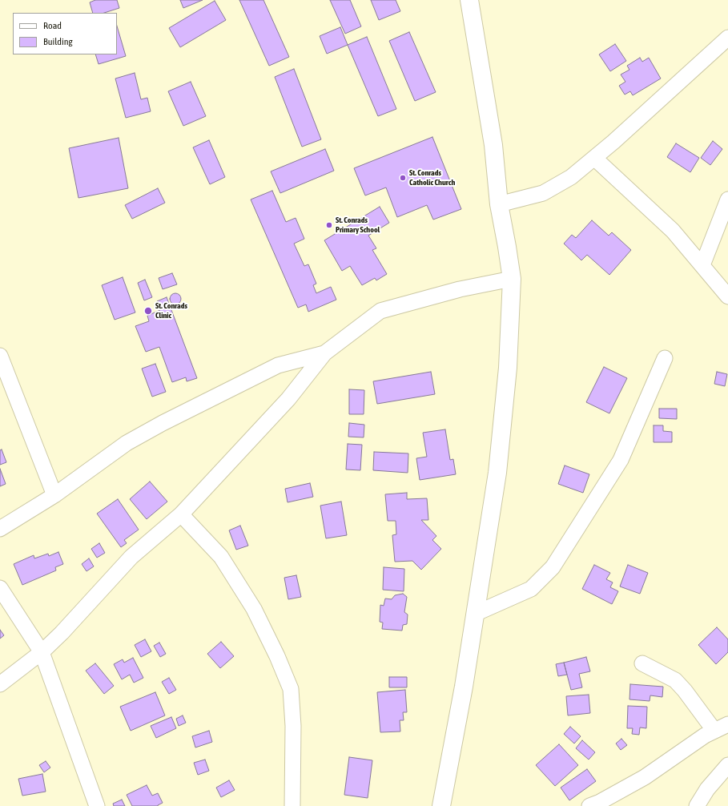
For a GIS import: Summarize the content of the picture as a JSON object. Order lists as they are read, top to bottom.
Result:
{
  "places": ["St. Conrads Catholic Church", "St. Conrads Primary School", "St. Conrads Clinic"],
  "legend": ["Road", "Building"]
}
